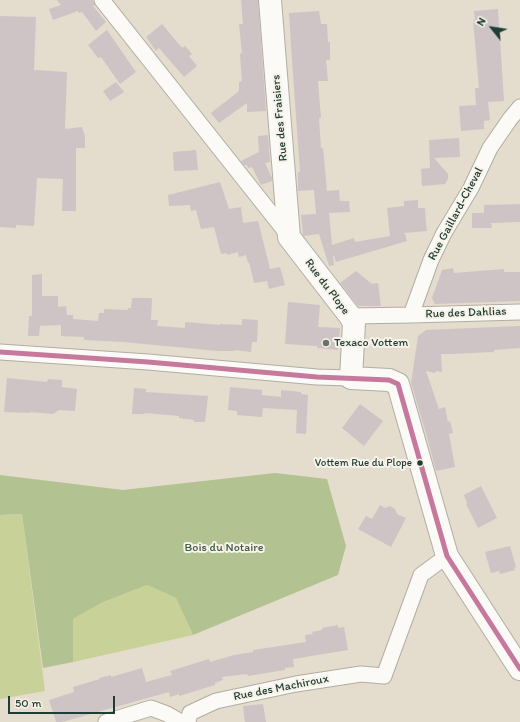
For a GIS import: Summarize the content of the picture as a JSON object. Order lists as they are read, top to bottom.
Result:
{
  "streets": {
    "street": [
      "Rue des Fraisiers",
      "Rue Gaillard-Cheval",
      "Rue du Plope",
      "Rue des Dahlias",
      "Rue des Machiroux"
    ]
  },
  "crossings": [
    ["Rue des Fraisiers", "Rue du Plope"],
    ["Rue Gaillard-Cheval", "Rue des Dahlias"]
  ],
  "parks": ["Bois du Notaire"],
  "places": ["Texaco Vottem", "Vottem Rue du Plope"],
  "scale_bar": "50 m",
  "north": "top left"
}
